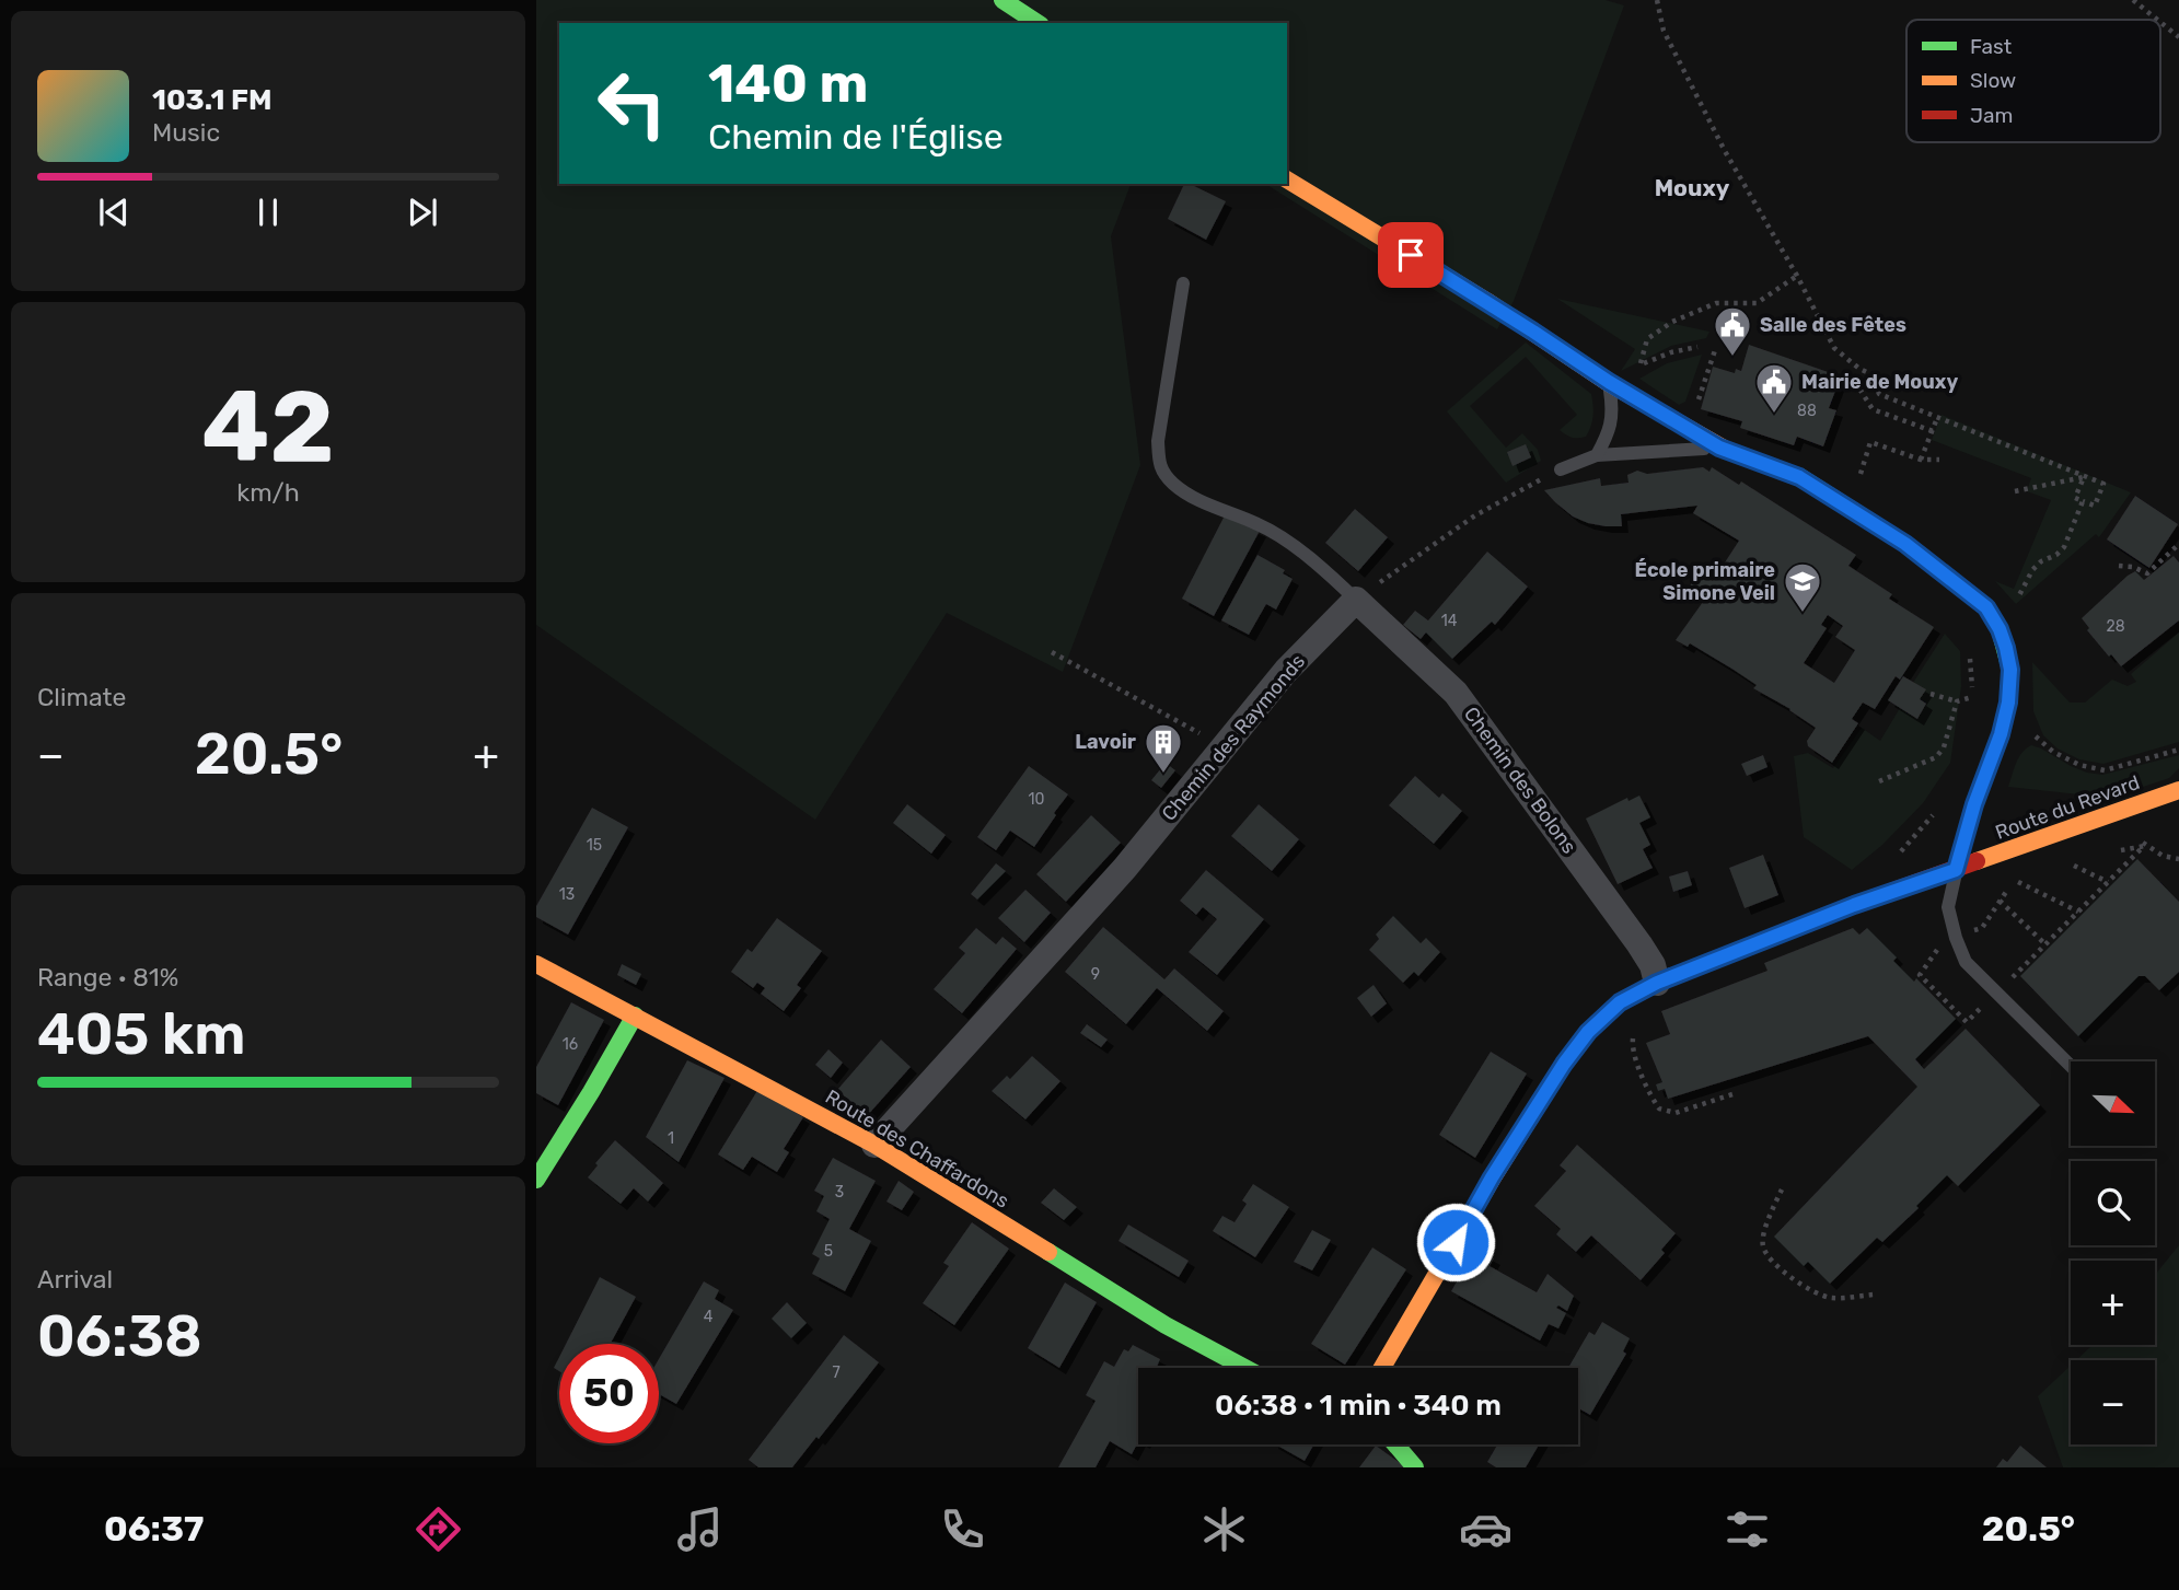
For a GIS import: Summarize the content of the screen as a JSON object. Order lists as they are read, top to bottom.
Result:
{
  "streets": {
    "main road": ["Route du Revard", "Route des Chaffardons"],
    "street": ["Chemin des Raymonds", "Chemin des Bolons"]
  },
  "crossings": [
    ["Chemin des Raymonds", "Chemin des Bolons"],
    ["Chemin des Raymonds", "Route des Chaffardons"],
    ["Chemin des Bolons", "Route du Revard"]
  ],
  "districts": ["Mouxy"],
  "places": {
    "public building": ["Salle des Fêtes", "Mairie de Mouxy"],
    "school or university": ["École primaire Simone Veil"],
    "building": ["Lavoir"]
  },
  "house_numbers": [
    "88",
    "14",
    "28",
    "10",
    "15",
    "13",
    "9",
    "16",
    "1",
    "3",
    "5",
    "4",
    "7"
  ],
  "legend": ["Fast", "Slow", "Jam"],
  "north": "bottom right",
  "page": {
    "turn": ["140 m", "Chemin de l'Église"],
    "song": ["103.1 FM", "Music"],
    "tile": [
      ["42", "km/h"],
      "Climate",
      ["Range · 81%", "405 km"],
      ["Arrival", "06:38"]
    ],
    "heat": ["−", "20.5°", "+"],
    "map_buttons": ["+", "−"],
    "limit": "50",
    "trip": "06:38 · 1 min · 340 m",
    "tabs": ["06:37", "20.5°"]
  }
}
